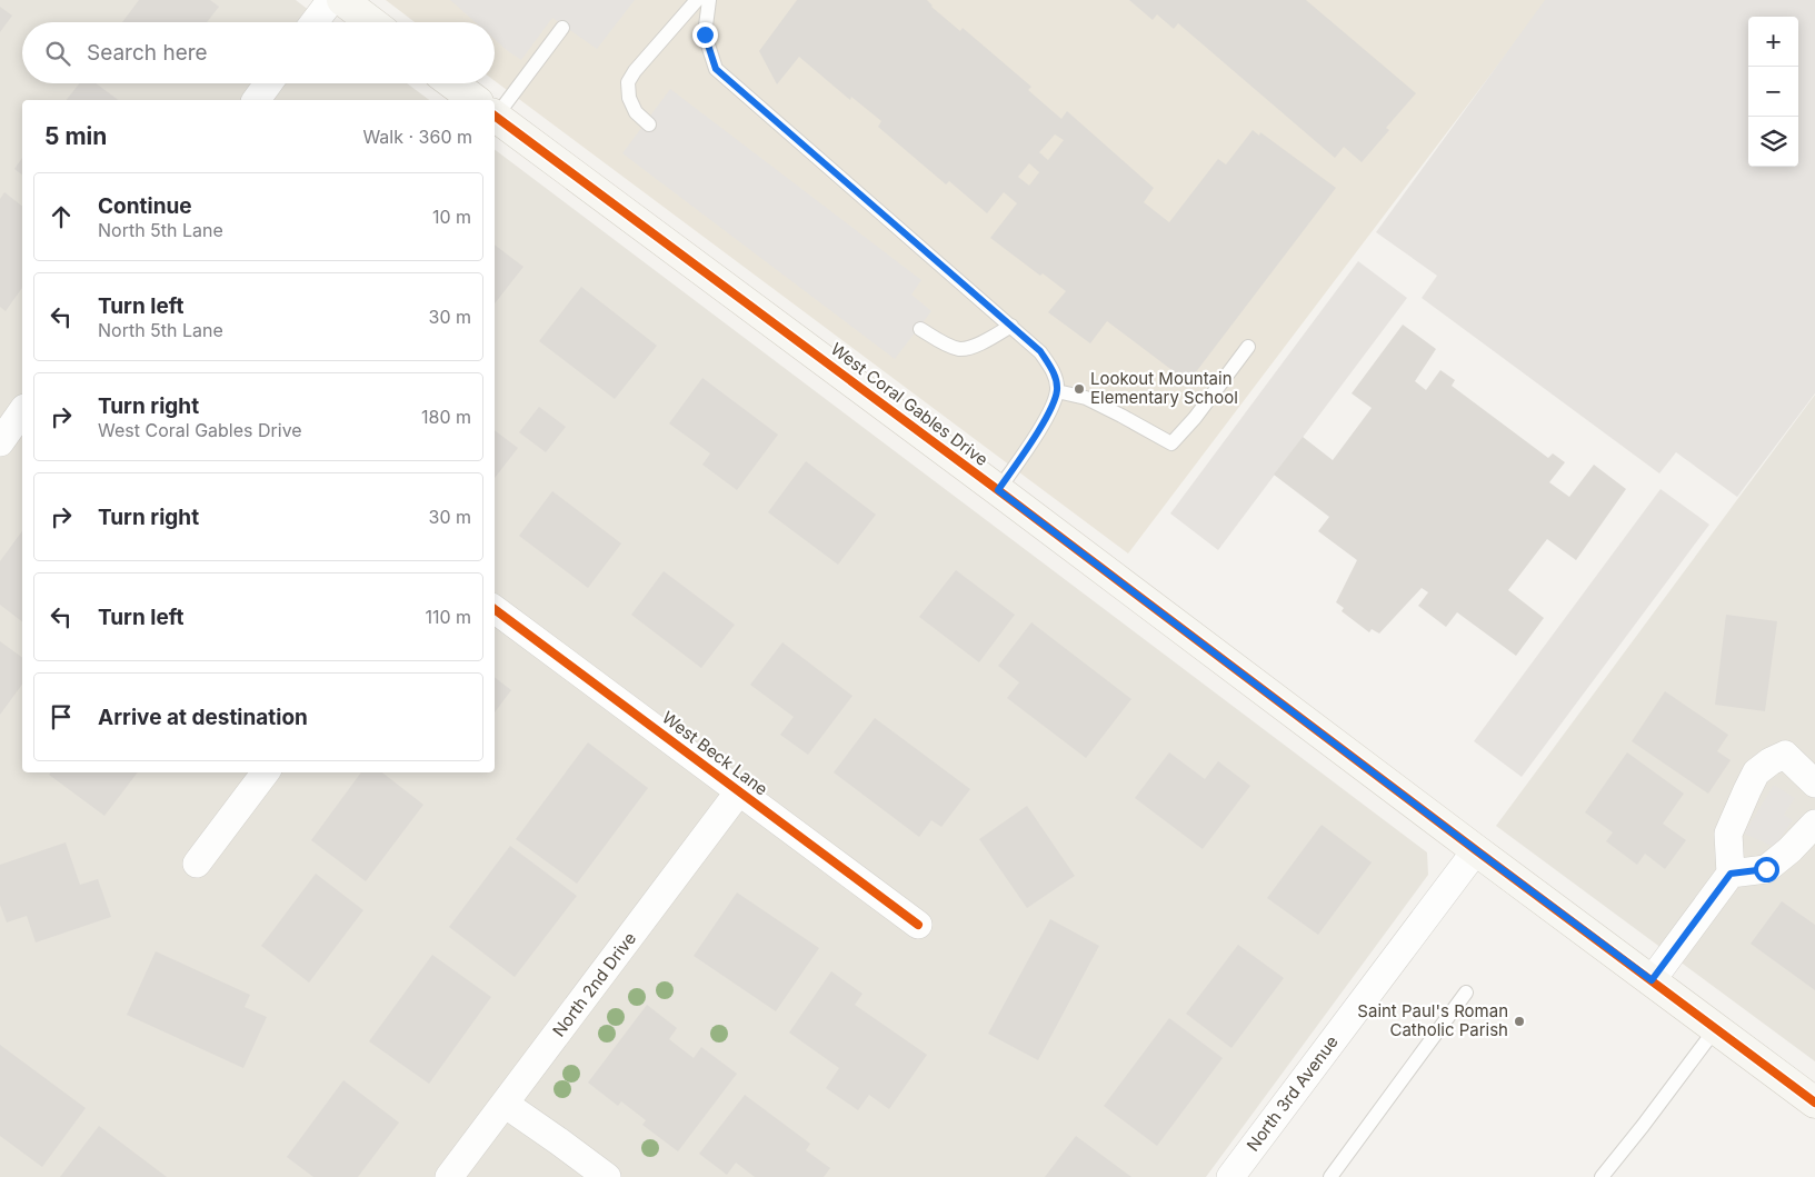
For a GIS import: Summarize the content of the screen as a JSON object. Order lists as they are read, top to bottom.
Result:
{
  "streets": {
    "street": [
      "West Coral Gables Drive",
      "West Beck Lane",
      "North 2nd Drive",
      "North 3rd Avenue"
    ]
  },
  "crossings": [
    ["West Coral Gables Drive", "North 3rd Avenue"],
    ["West Beck Lane", "North 2nd Drive"]
  ],
  "places": ["Lookout Mountain Elementary School", "Saint Paul's Roman Catholic Parish"],
  "page": {
    "map_buttons": ["+", "−"],
    "search": "Search here",
    "heading": ["5 min", "Walk · 360 m"],
    "list": [
      ["Continue", "North 5th Lane", "10 m"],
      ["Turn left", "North 5th Lane", "30 m"],
      ["Turn right", "West Coral Gables Drive", "180 m"],
      ["Turn right", "30 m"],
      ["Turn left", "110 m"],
      "Arrive at destination"
    ]
  }
}
